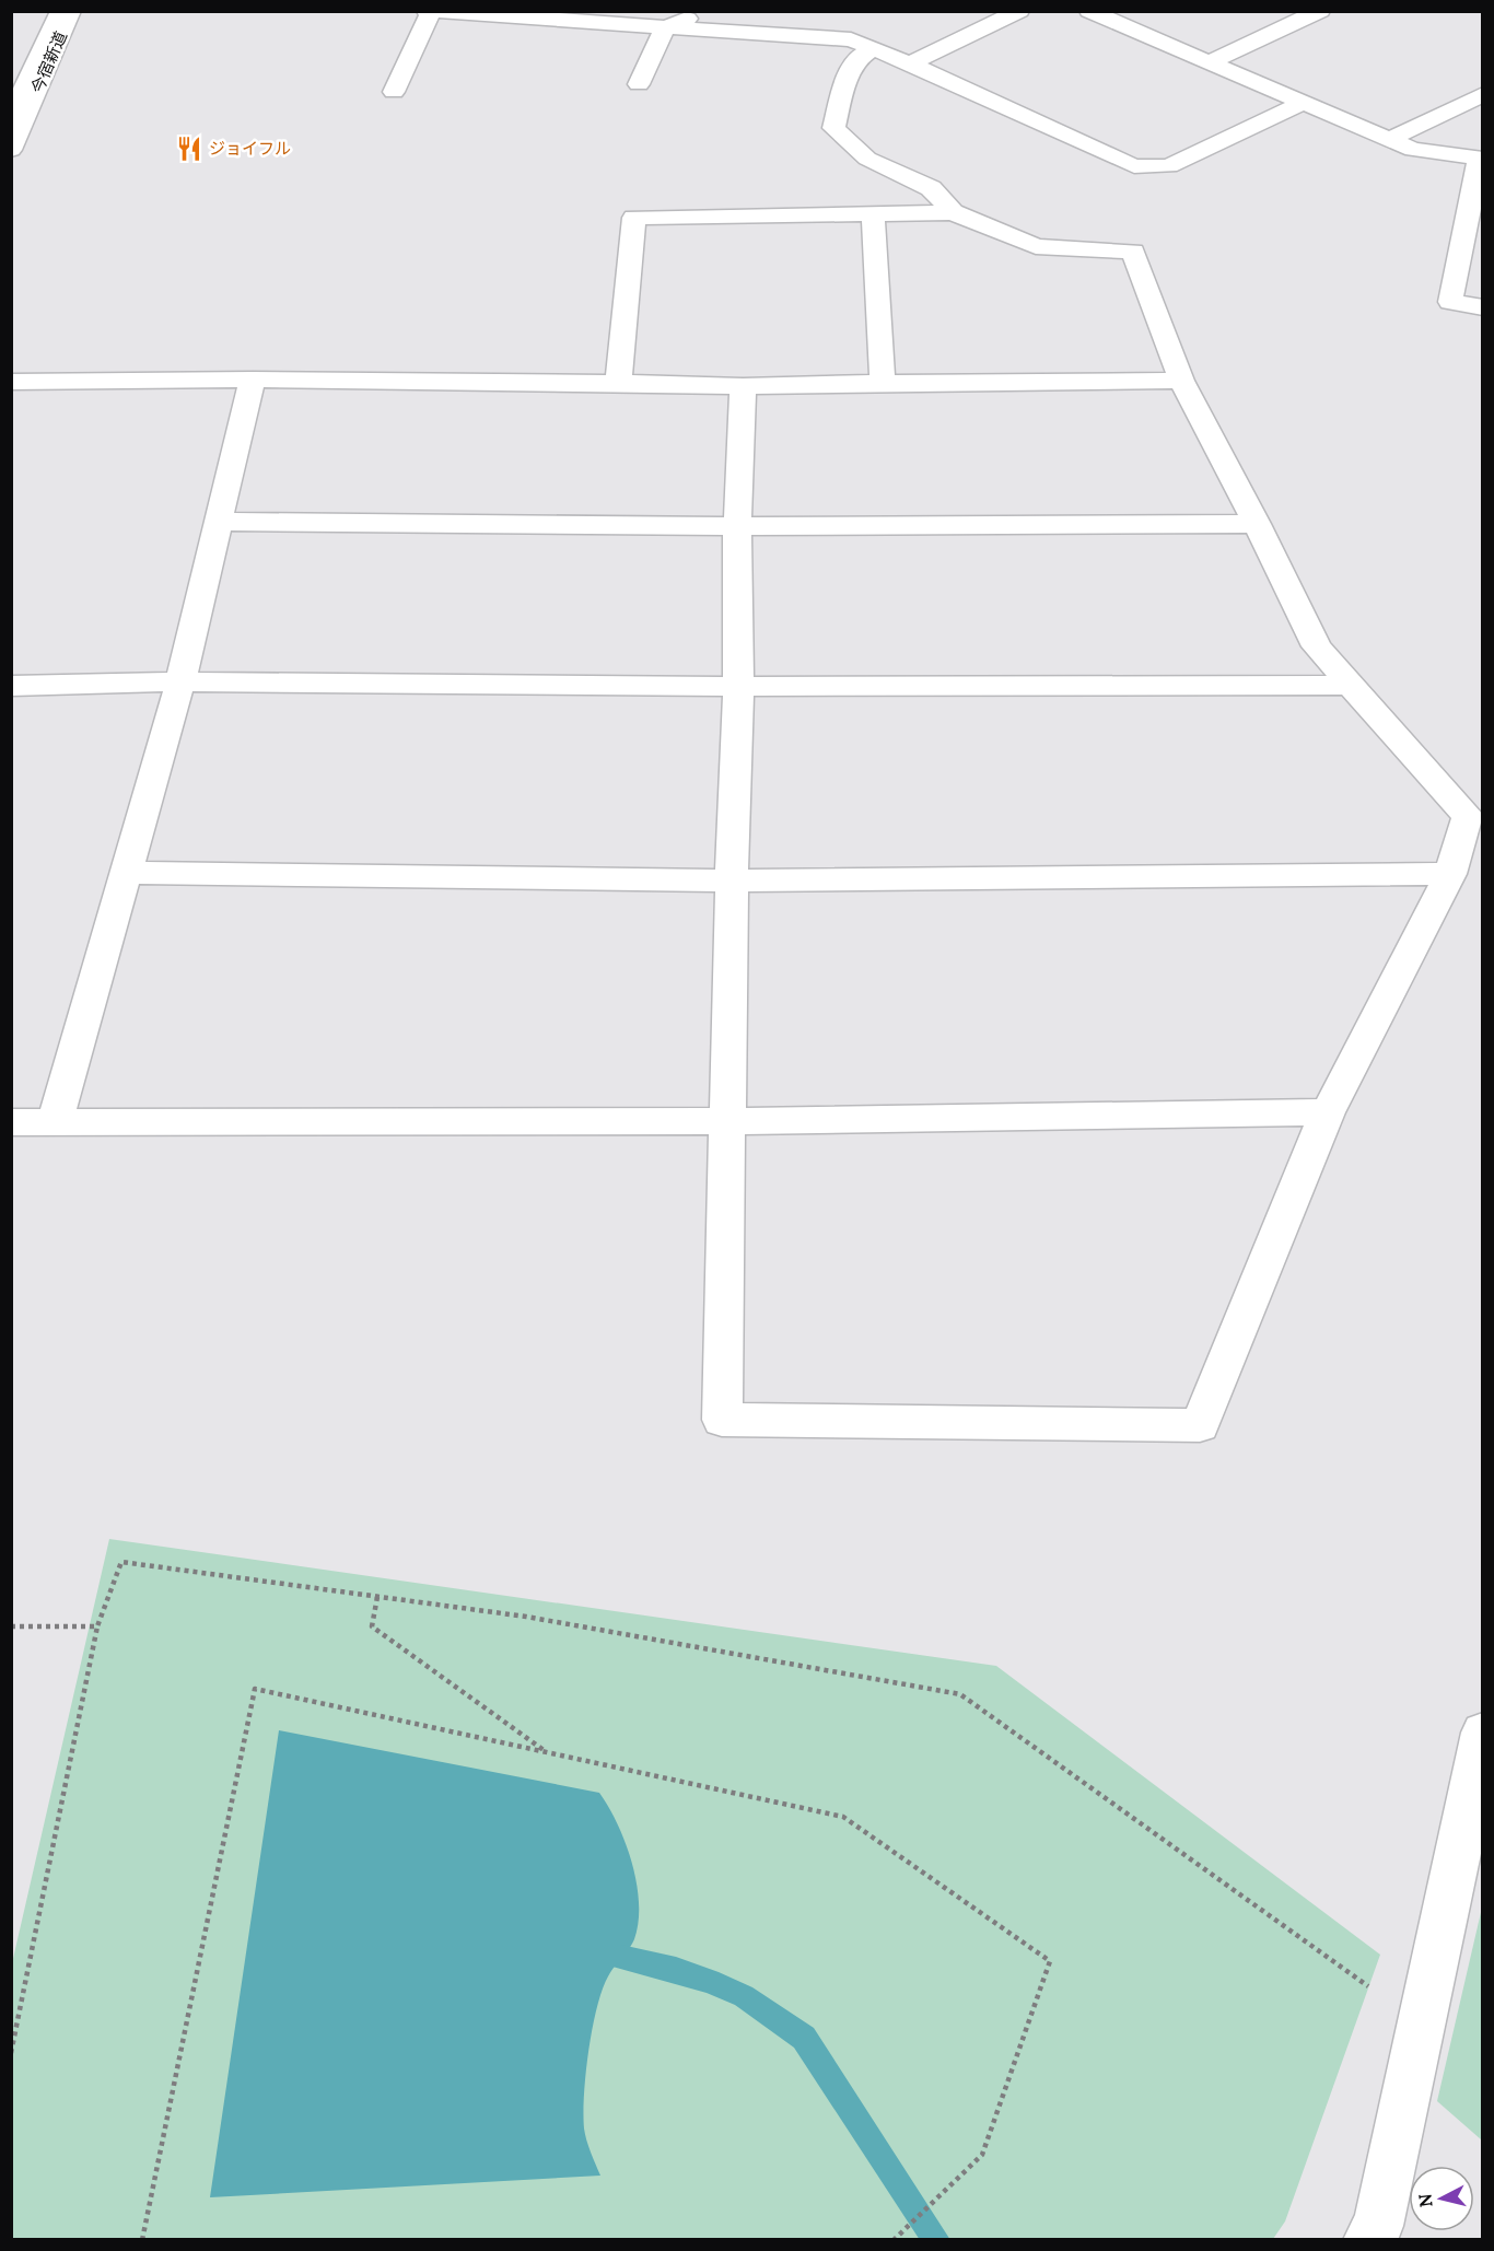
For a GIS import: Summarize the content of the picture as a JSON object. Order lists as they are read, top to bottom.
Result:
{
  "streets": {
    "main road": ["今宿新道"]
  },
  "places": {
    "restaurant": ["ジョイフル"]
  },
  "north": "left"
}
